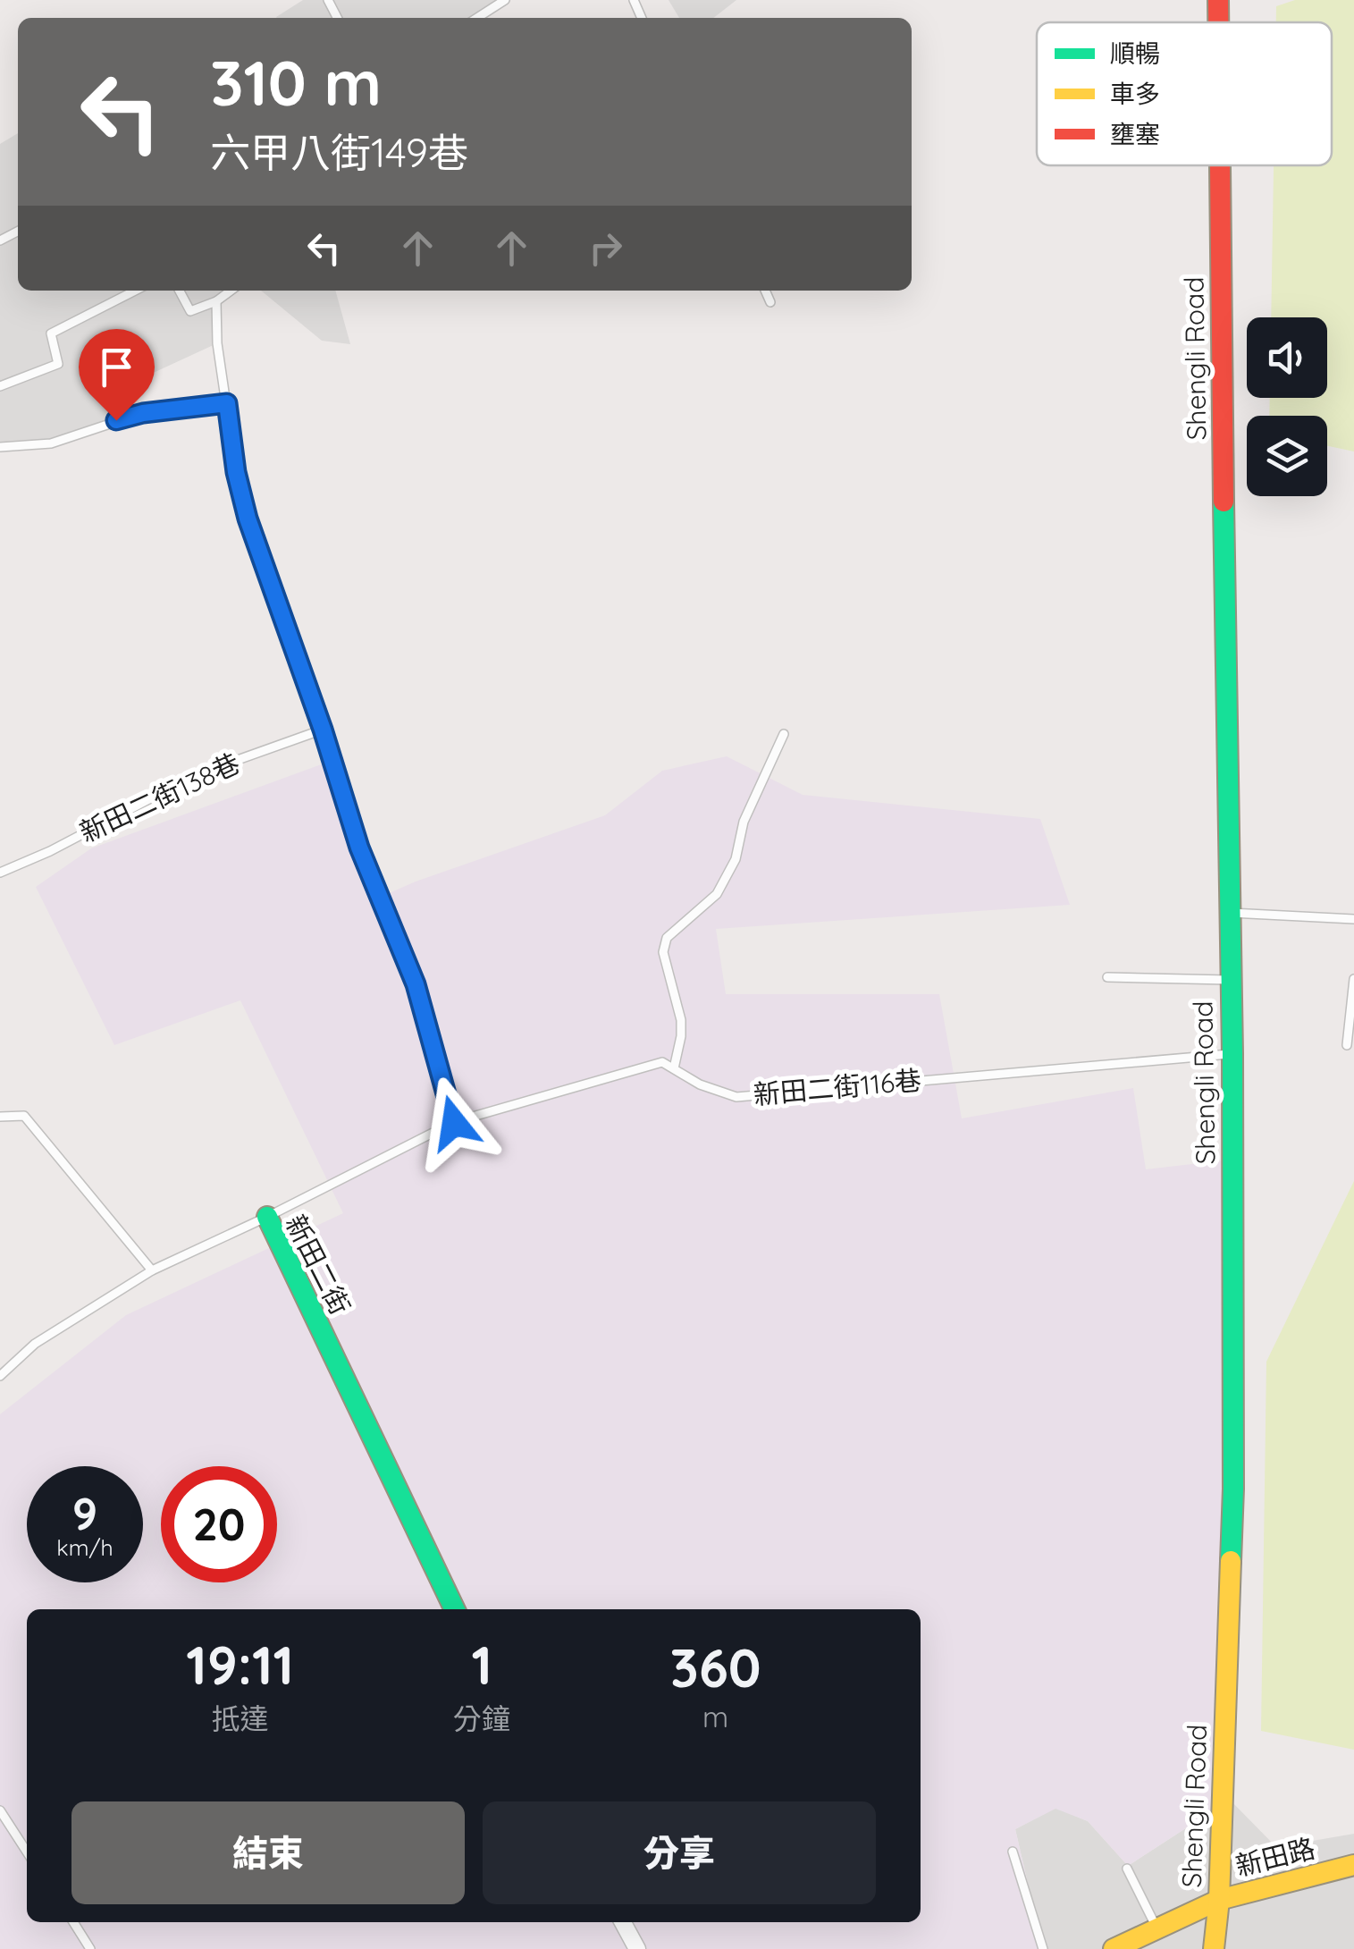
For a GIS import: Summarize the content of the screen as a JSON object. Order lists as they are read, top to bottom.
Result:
{
  "streets": {
    "street": ["Shengli Road", "新田二街", "新田路"],
    "lane": ["新田二街138巷", "新田二街116巷"]
  },
  "crossings": [
    ["Shengli Road", "新田二街116巷"],
    ["Shengli Road", "新田路"],
    ["新田二街116巷", "新田二街"]
  ],
  "legend": ["順暢", "車多", "壅塞"],
  "page": {
    "turn": ["310 m", "六甲八街149巷"],
    "speed": "9 km/h",
    "limit": "20",
    "eta": [
      "19:11",
      "抵達",
      "1",
      "分鐘",
      "360",
      "m"
    ],
    "buttons": ["結束", "分享"]
  }
}
